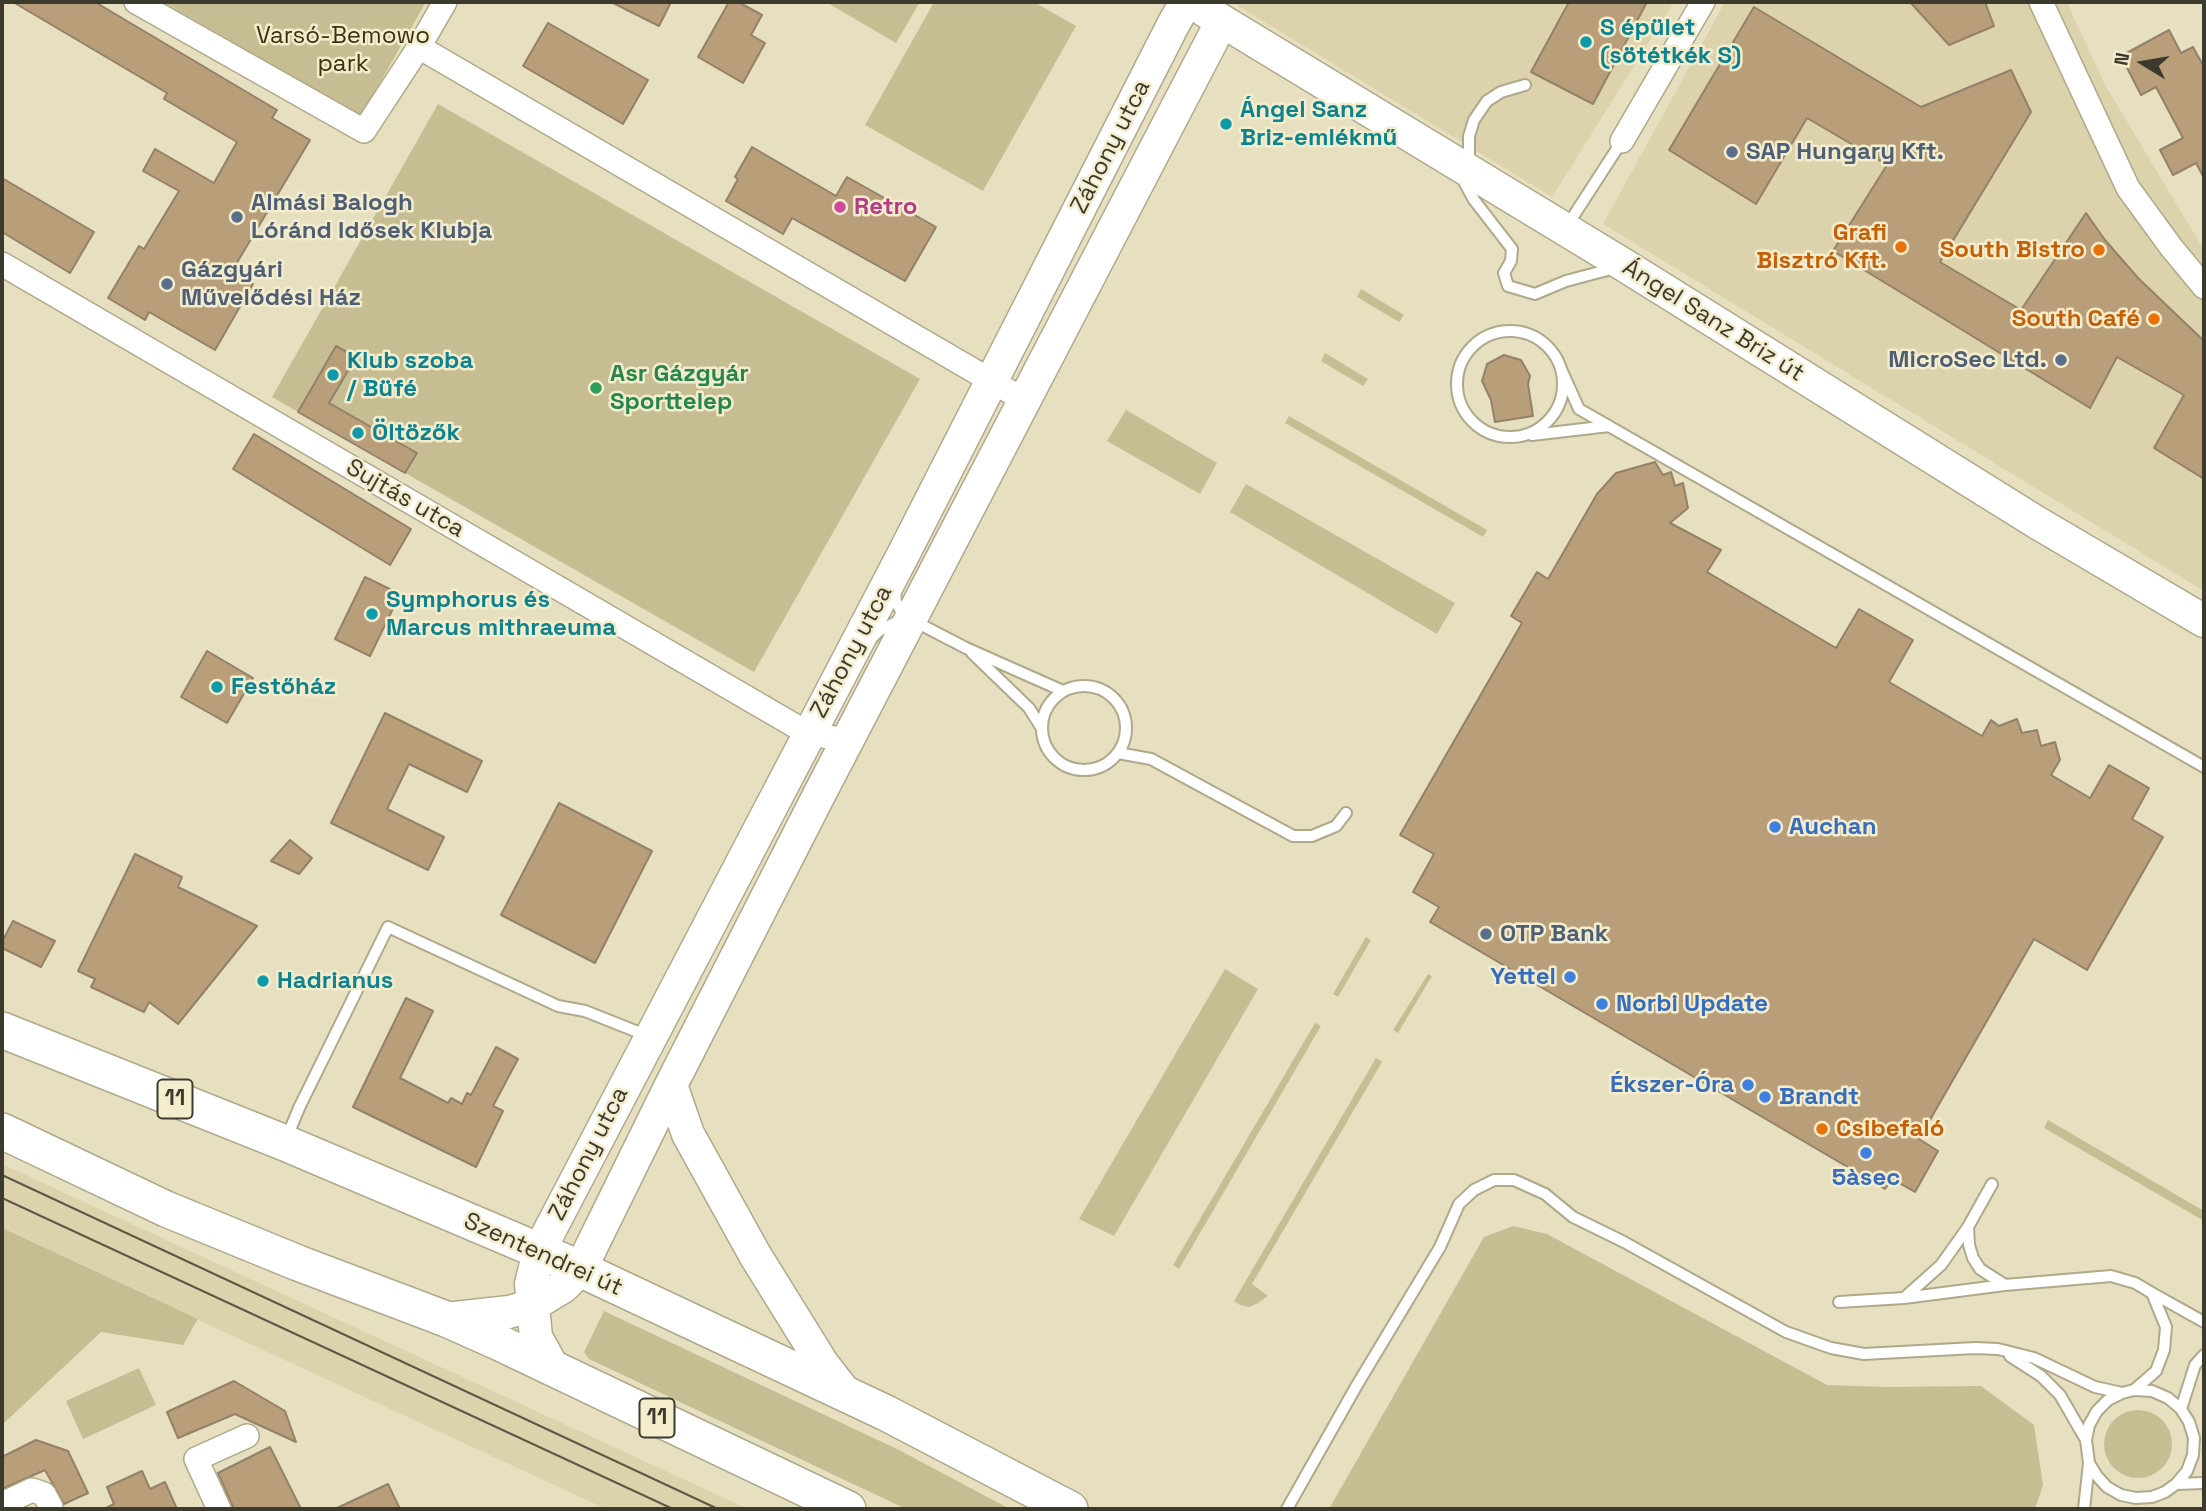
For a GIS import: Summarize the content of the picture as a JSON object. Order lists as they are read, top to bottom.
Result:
{
  "streets": {
    "main road": [
      "Záhony utca",
      "Ángel Sanz Briz út",
      "11",
      "Szentendrei út"
    ],
    "street": ["Sujtás utca"]
  },
  "crossings": [
    ["Záhony utca", "Ángel Sanz Briz út"],
    ["Záhony utca", "Sujtás utca"],
    ["Záhony utca", "11"],
    ["Záhony utca", "Szentendrei út"]
  ],
  "parks": ["Varsó-Bemowo park"],
  "places": [
    "S épület (sötétkék S)",
    "Ángel Sanz Briz-emlékmű",
    "SAP Hungary Kft.",
    "Retro",
    "Almási Balogh Lóránd Idősek Klubja",
    "Grafi Bisztró Kft.",
    "South Bistro",
    "Gázgyári Művelődési Ház",
    "South Café",
    "MicroSec Ltd.",
    "Klub szoba / Büfé",
    "Asr Gázgyár Sporttelep",
    "Öltözők",
    "Symphorus és Marcus mithraeuma",
    "Festőház",
    "Auchan",
    "OTP Bank",
    "Yettel",
    "Hadrianus",
    "Norbi Update",
    "Ékszer-Óra",
    "Brandt",
    "Csibefaló",
    "5àsec"
  ],
  "north": "left"
}
